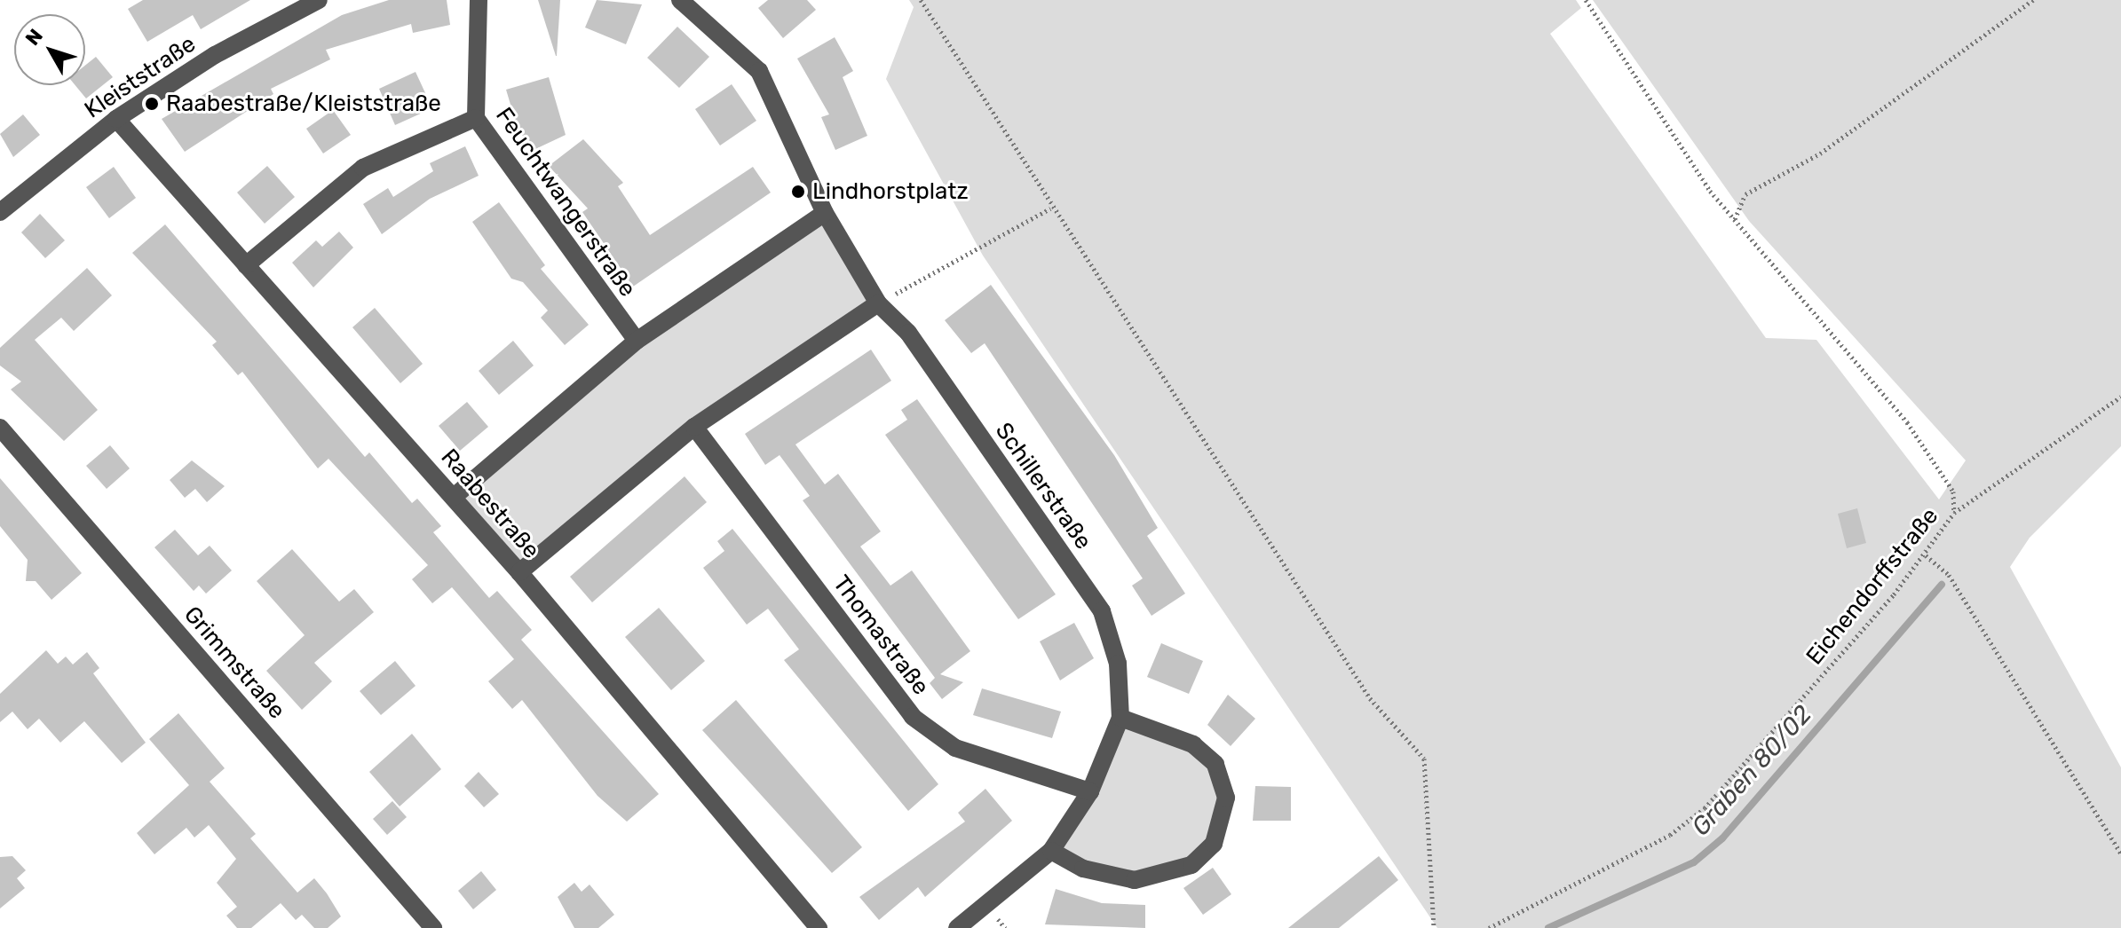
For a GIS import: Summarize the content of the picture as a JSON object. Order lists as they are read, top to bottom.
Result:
{
  "streets": {
    "street": [
      "Kleiststraße",
      "Feuchtwangerstraße",
      "Schillerstraße",
      "Raabestraße",
      "Thomastraße",
      "Grimmstraße"
    ],
    "path": ["Eichendorffstraße"]
  },
  "crossings": [
    ["Kleiststraße", "Raabestraße"],
    ["Schillerstraße", "Thomastraße"]
  ],
  "water": ["Graben 80/02"],
  "places": ["Raabestraße/Kleiststraße", "Lindhorstplatz"],
  "north": "top left"
}
